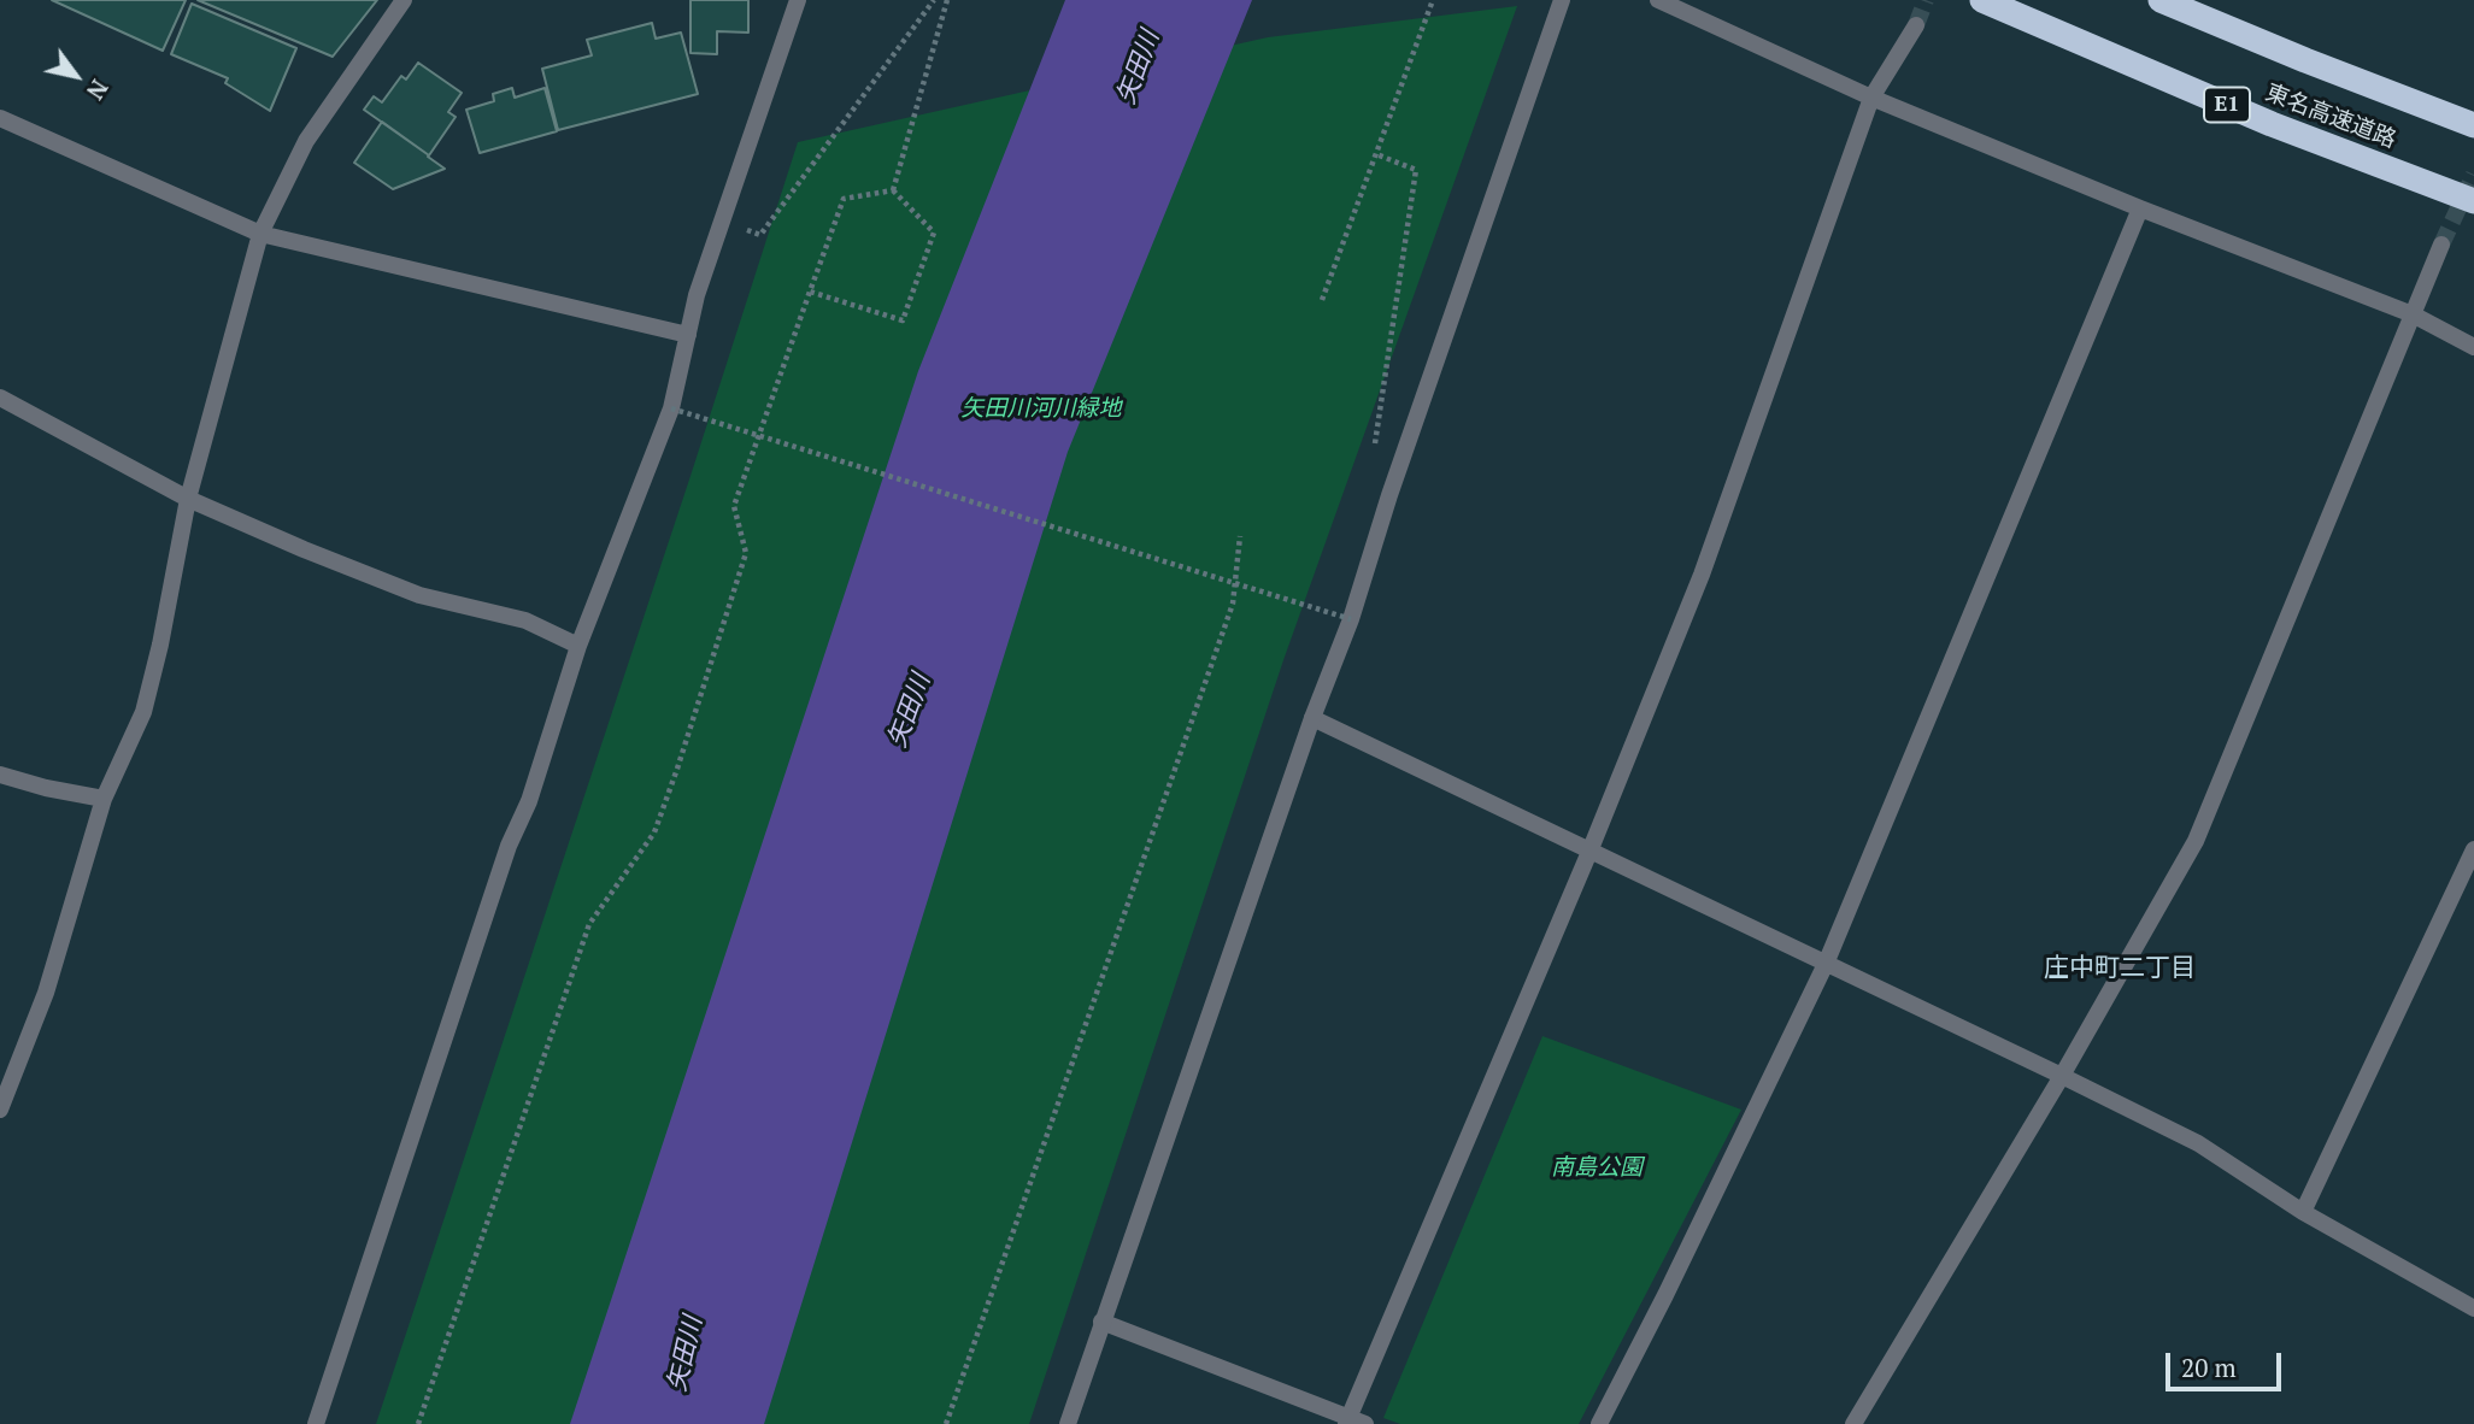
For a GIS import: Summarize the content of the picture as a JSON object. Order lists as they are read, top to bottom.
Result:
{
  "streets": {
    "highway": ["E1", "東名高速道路"]
  },
  "districts": ["庄中町二丁目"],
  "water": ["矢田川"],
  "parks": ["矢田川河川緑地", "南島公園"],
  "scale_bar": "20 m",
  "north": "bottom right"
}
